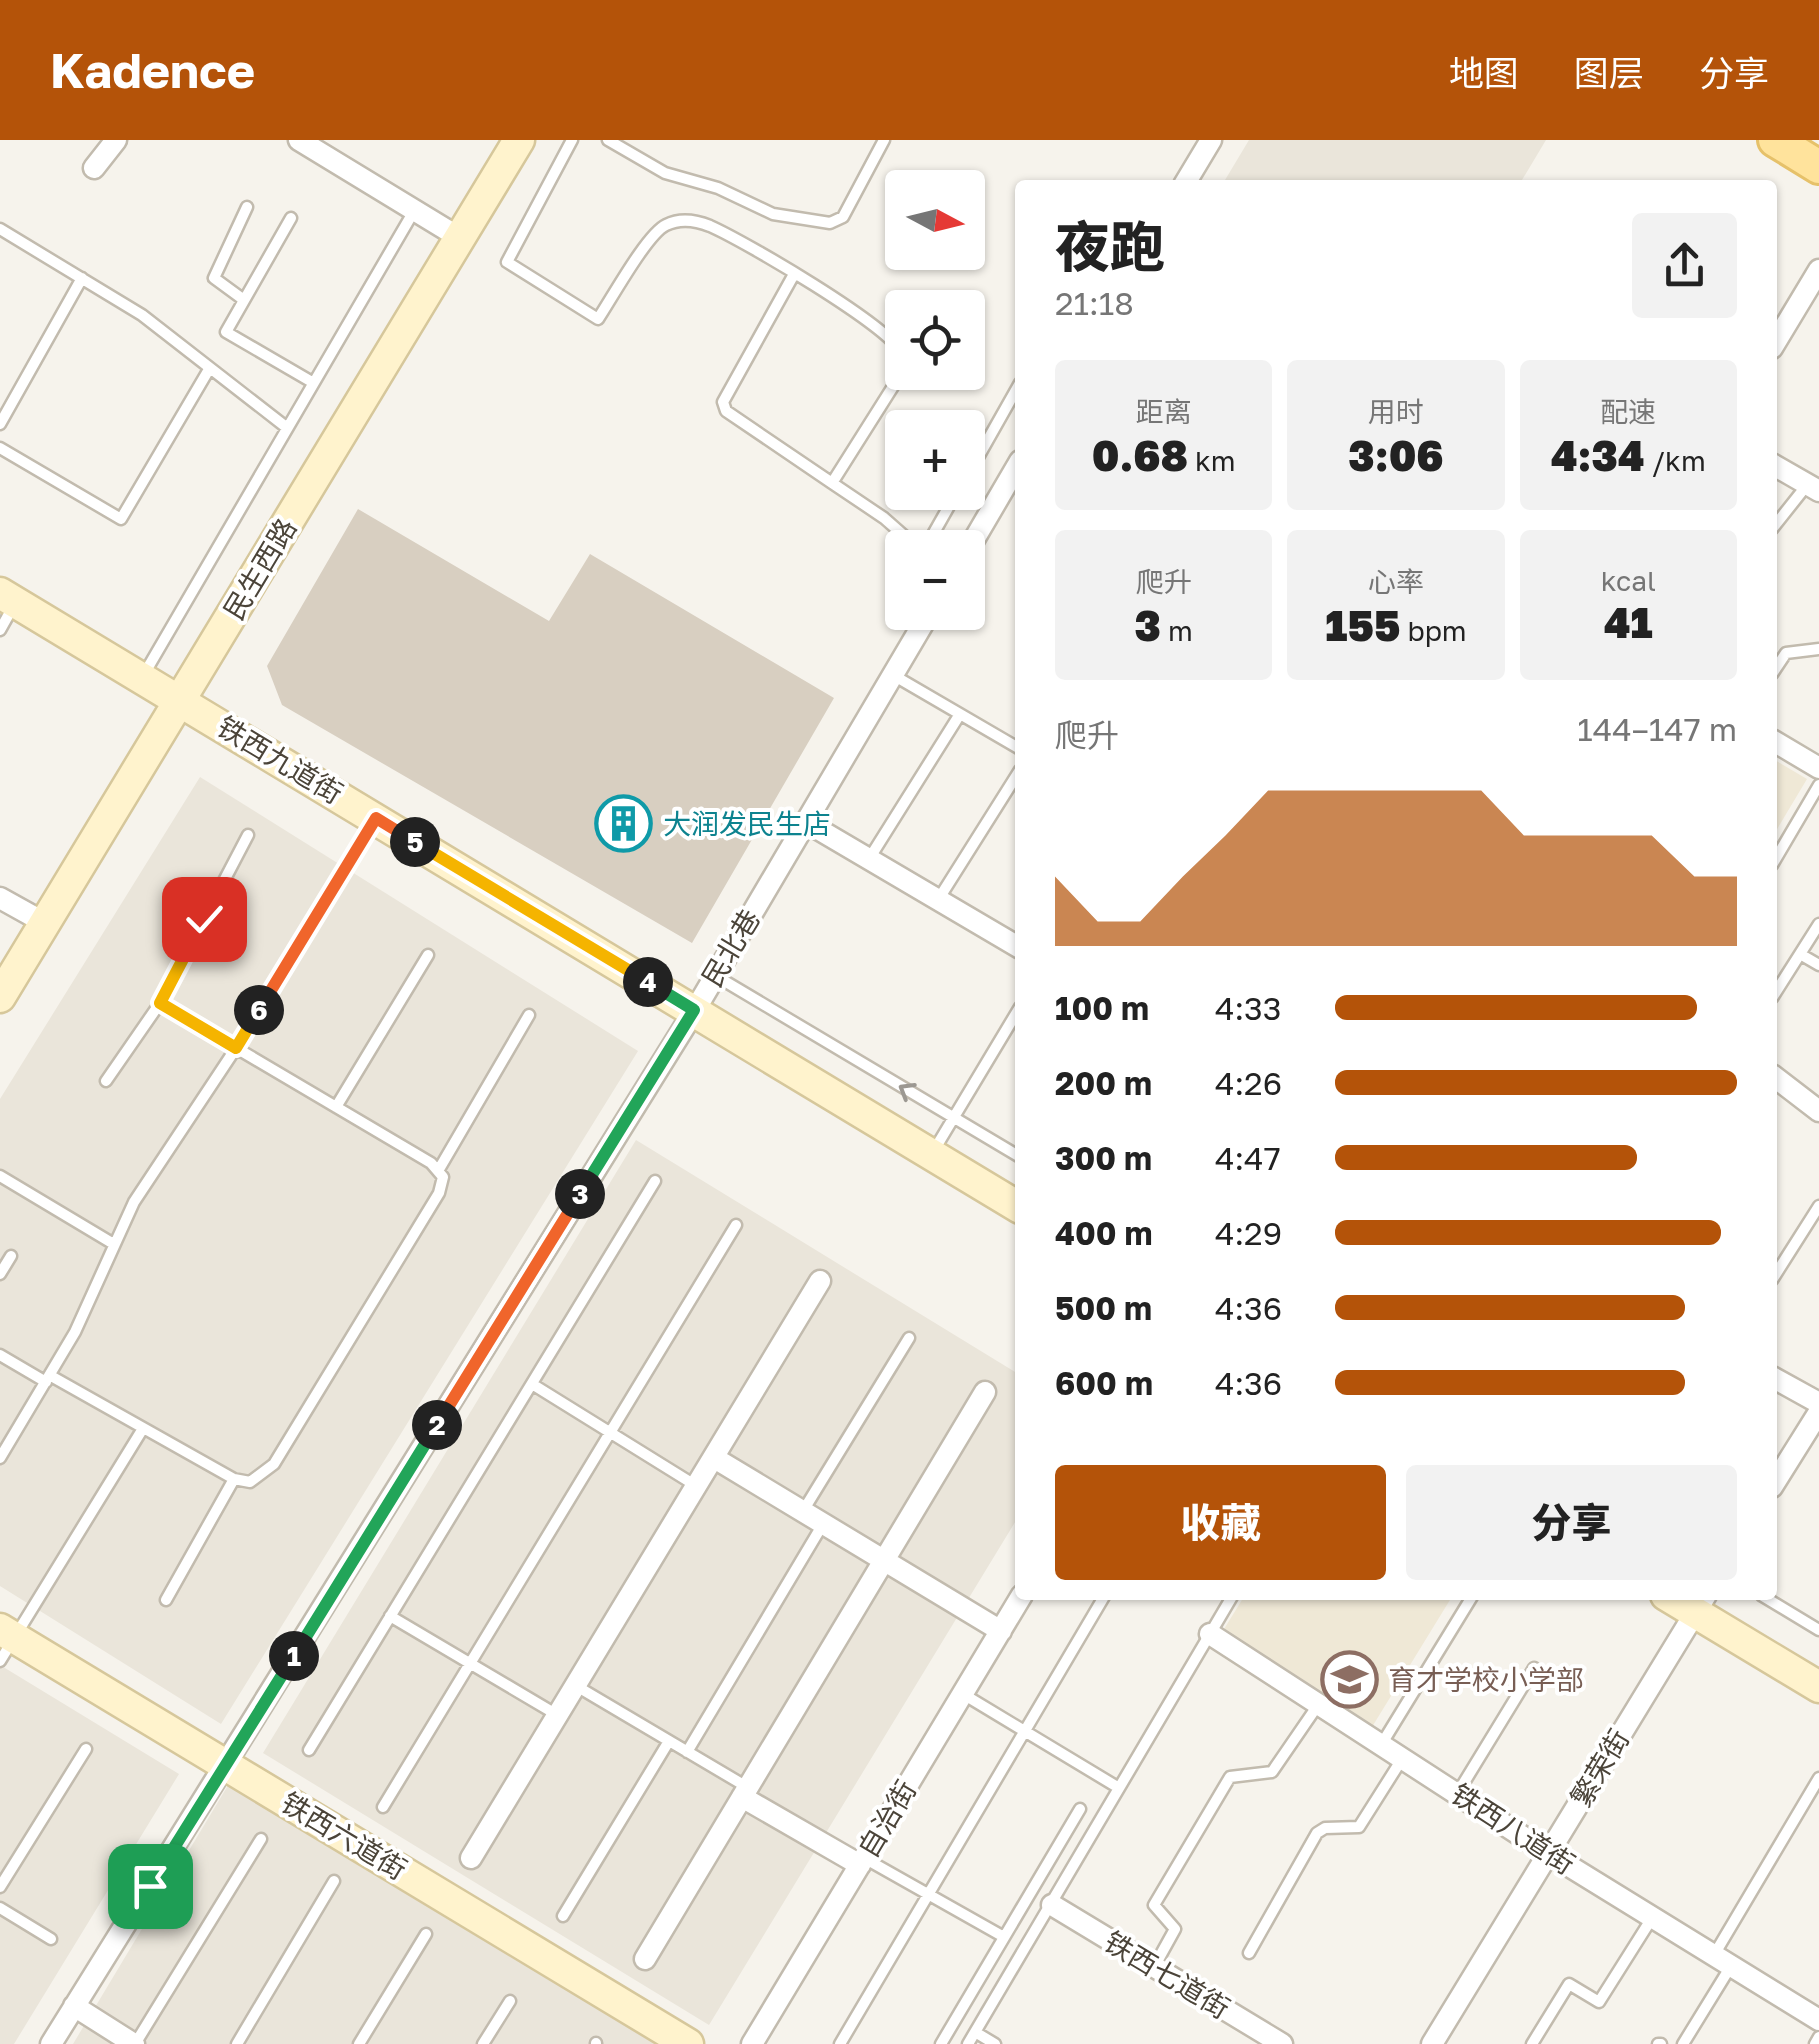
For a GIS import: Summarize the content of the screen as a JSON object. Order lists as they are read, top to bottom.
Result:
{
  "streets": {
    "main road": ["民生西路", "铁西九道街", "铁西六道街"],
    "street": [
      "民北巷",
      "繁荣街",
      "自治街",
      "铁西八道街",
      "铁西七道街"
    ]
  },
  "crossings": [
    ["民生西路", "铁西九道街"],
    ["铁西九道街", "民北巷"],
    ["民北巷", "铁西六道街"],
    ["繁荣街", "铁西八道街"]
  ],
  "places": {
    "building": ["大润发民生店"],
    "school or university": ["育才学校小学部"]
  },
  "north": "right",
  "page": {
    "header": "Kadence",
    "nav": ["地图", "图层", "分享"],
    "map_buttons": ["+", "−"],
    "heading": ["夜跑", "21:18"],
    "stats": [
      ["距离", "0.68 km"],
      ["用时", "3:06"],
      ["配速", "4:34 /km"],
      ["爬升", "3 m"],
      ["心率", "155 bpm"],
      ["kcal", "41"]
    ],
    "chart": ["爬升", "144–147 m"],
    "pins": [
      "5",
      "4",
      "6",
      "3",
      "2",
      "1"
    ],
    "list": [
      {
        "name": "100 m",
        "note": "4:33"
      },
      {
        "name": "200 m",
        "note": "4:26"
      },
      {
        "name": "300 m",
        "note": "4:47"
      },
      {
        "name": "400 m",
        "note": "4:29"
      },
      {
        "name": "500 m",
        "note": "4:36"
      },
      {
        "name": "600 m",
        "note": "4:36"
      }
    ],
    "buttons": ["收藏", "分享"]
  }
}
